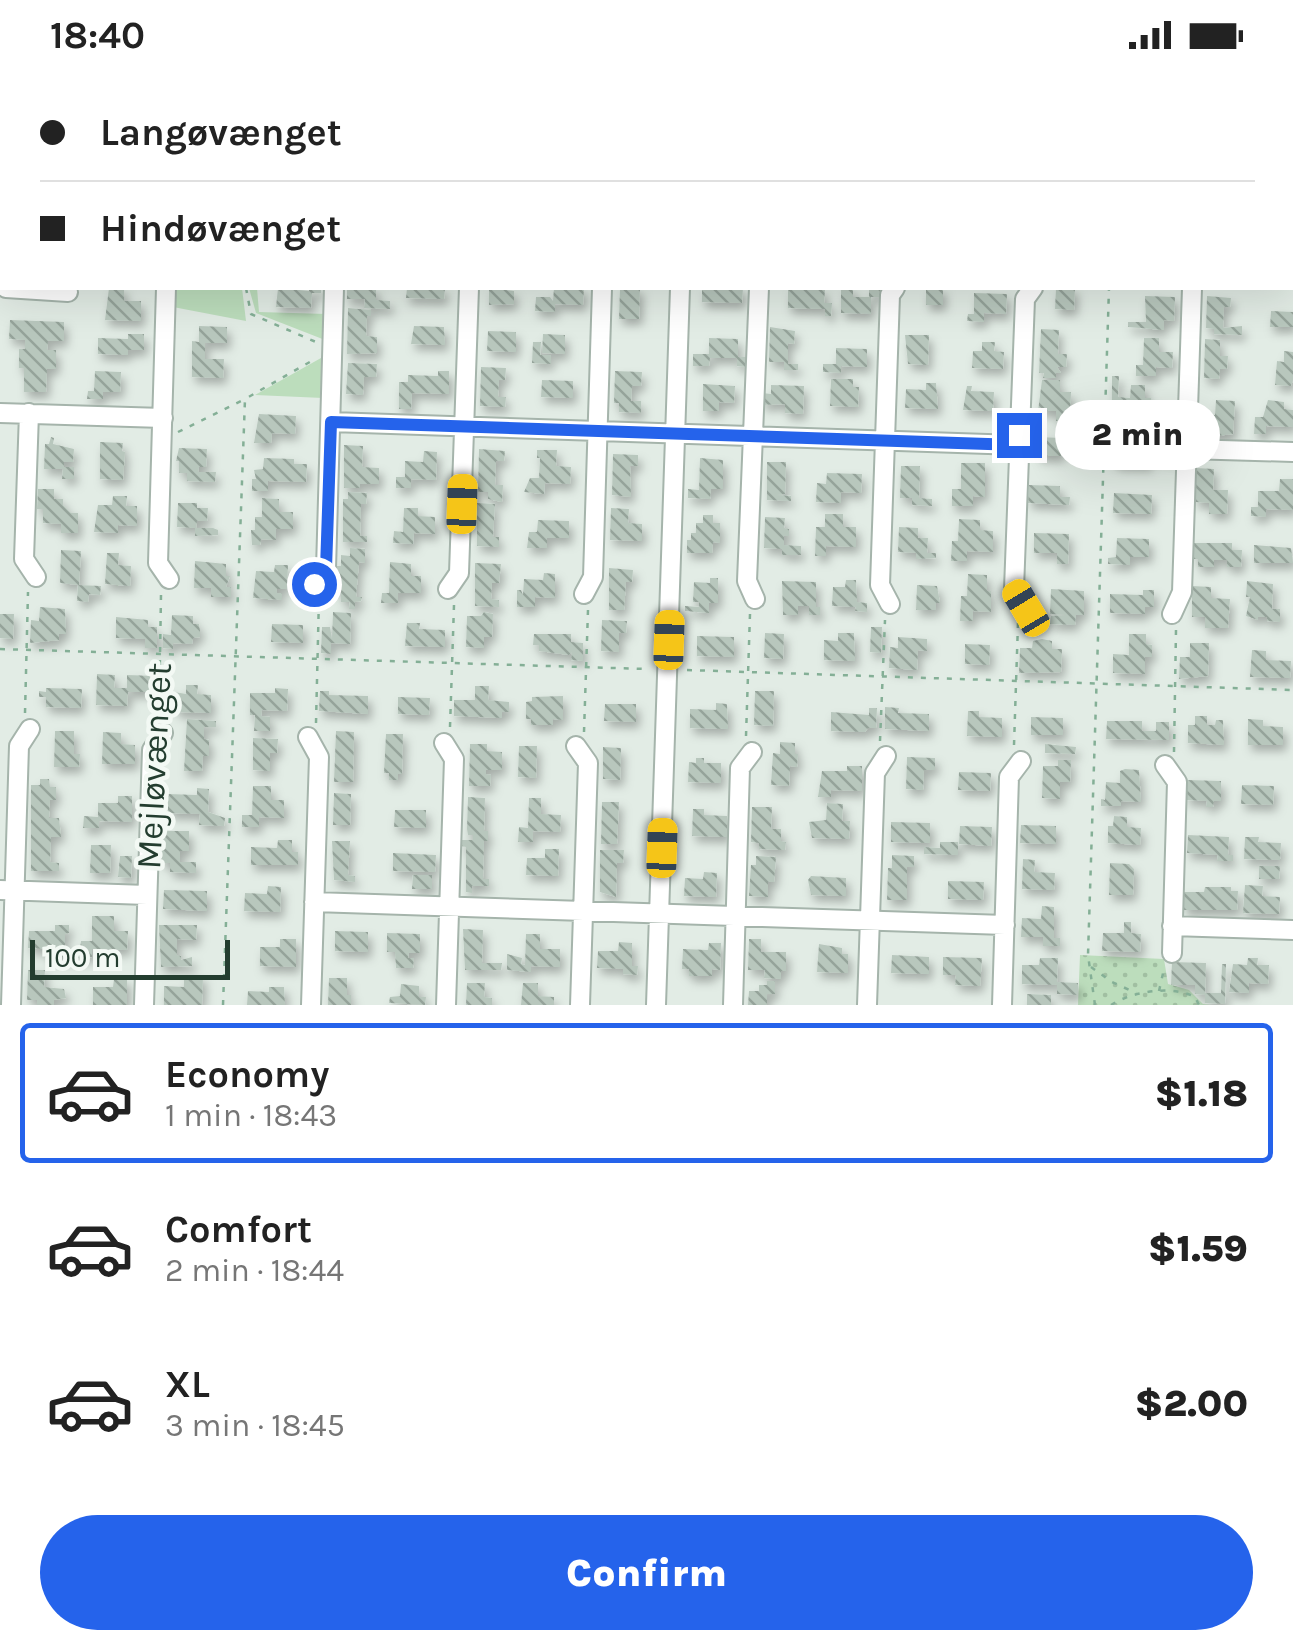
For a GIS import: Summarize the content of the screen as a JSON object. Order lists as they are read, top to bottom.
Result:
{
  "streets": {
    "street": ["Mejløvænget"]
  },
  "scale_bar": "100 m",
  "page": {
    "status": "18:40",
    "banner": ["Langøvænget", "Hindøvænget"],
    "bubble": "2 min",
    "scale": "100 m",
    "list": [
      {
        "name": "Economy",
        "note": "1 min · 18:43",
        "value": "$1.18"
      },
      {
        "name": "Comfort",
        "note": "2 min · 18:44",
        "value": "$1.59"
      },
      {
        "name": "XL",
        "note": "3 min · 18:45",
        "value": "$2.00"
      }
    ],
    "buttons": "Confirm"
  }
}
